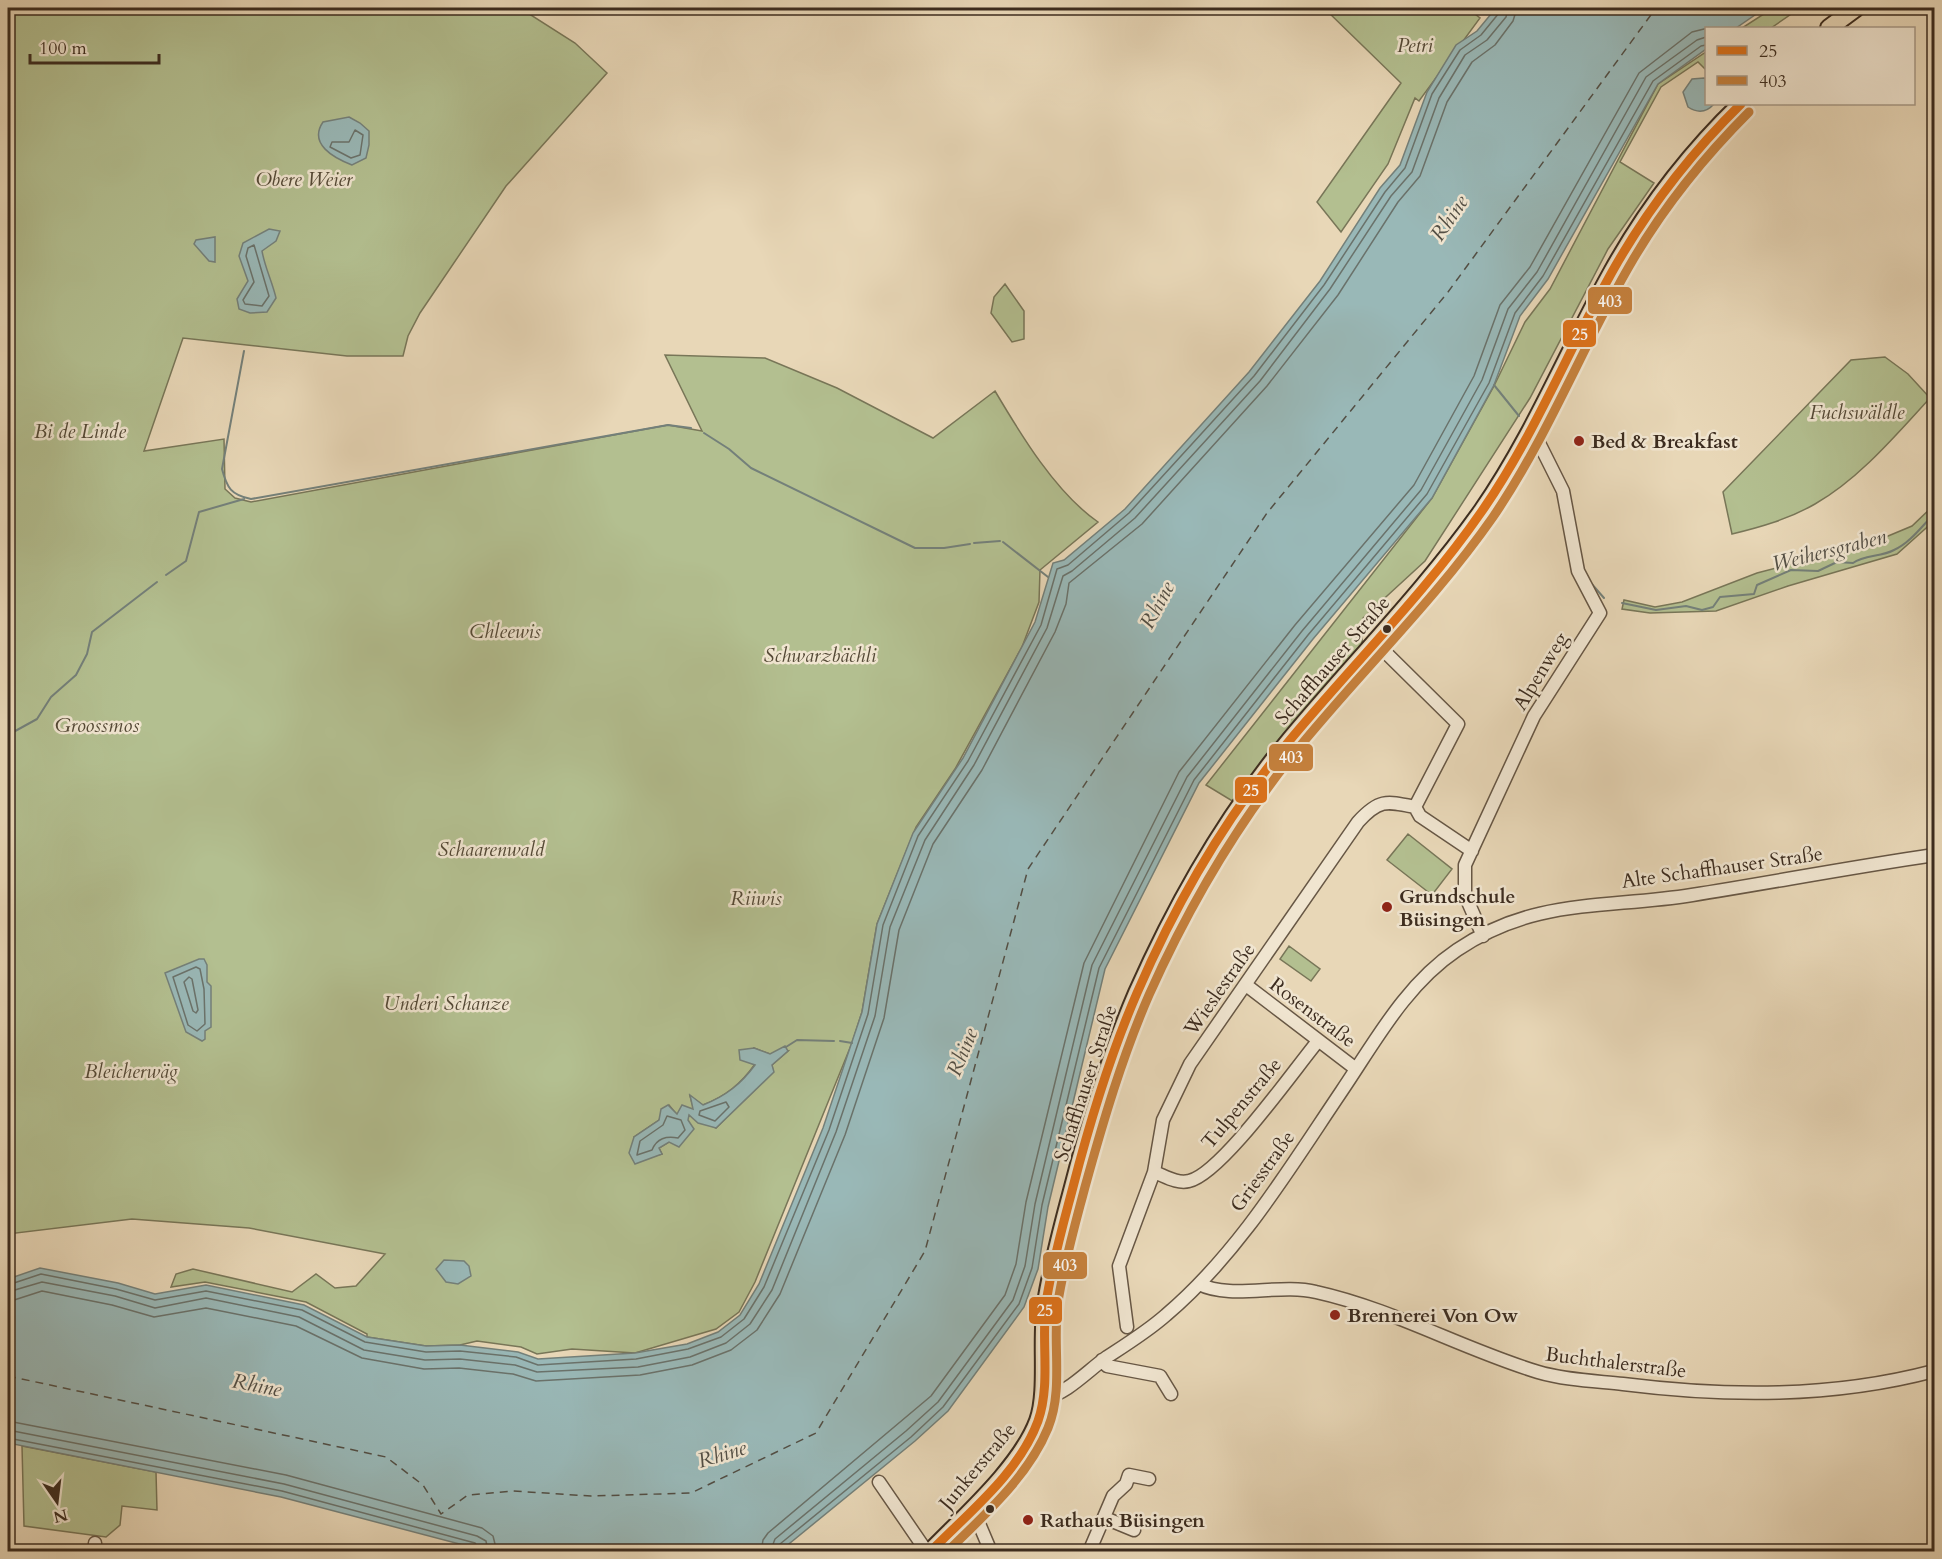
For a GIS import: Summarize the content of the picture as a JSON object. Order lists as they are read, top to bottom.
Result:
{
  "streets": {
    "main road": ["Schaffhauser Straße", "Junkerstraße"],
    "street": [
      "Alpenweg",
      "Alte Schaffhauser Straße",
      "Wieslestraße",
      "Rosenstraße",
      "Tulpenstraße",
      "Griesstraße",
      "Buchthalerstraße"
    ]
  },
  "crossings": [
    ["Schaffhauser Straße", "Alpenweg"],
    ["Schaffhauser Straße", "Griesstraße"],
    ["Schaffhauser Straße", "Junkerstraße"],
    ["Alpenweg", "Alte Schaffhauser Straße"],
    ["Alpenweg", "Griesstraße"],
    ["Alte Schaffhauser Straße", "Griesstraße"],
    ["Wieslestraße", "Rosenstraße"],
    ["Wieslestraße", "Tulpenstraße"],
    ["Rosenstraße", "Tulpenstraße"],
    ["Rosenstraße", "Griesstraße"],
    ["Griesstraße", "Buchthalerstraße"],
    ["Griesstraße", "Junkerstraße"]
  ],
  "water": ["Rhine", "Weihersgraben"],
  "parks": [
    "Petri",
    "Obere Weier",
    "Fuchswäldle",
    "Bi de Linde",
    "Chleewis",
    "Schwarzbächli",
    "Groossmos",
    "Schaarenwald",
    "Riiwis",
    "Underi Schanze",
    "Bleicherwäg"
  ],
  "places": [
    "Bed & Breakfast",
    "Grundschule Büsingen",
    "Brennerei Von Ow",
    "Rathaus Büsingen"
  ],
  "lines": ["transit line 25", "transit line 403"],
  "legend": ["25", "403"],
  "scale_bar": "100 m",
  "north": "bottom"
}
